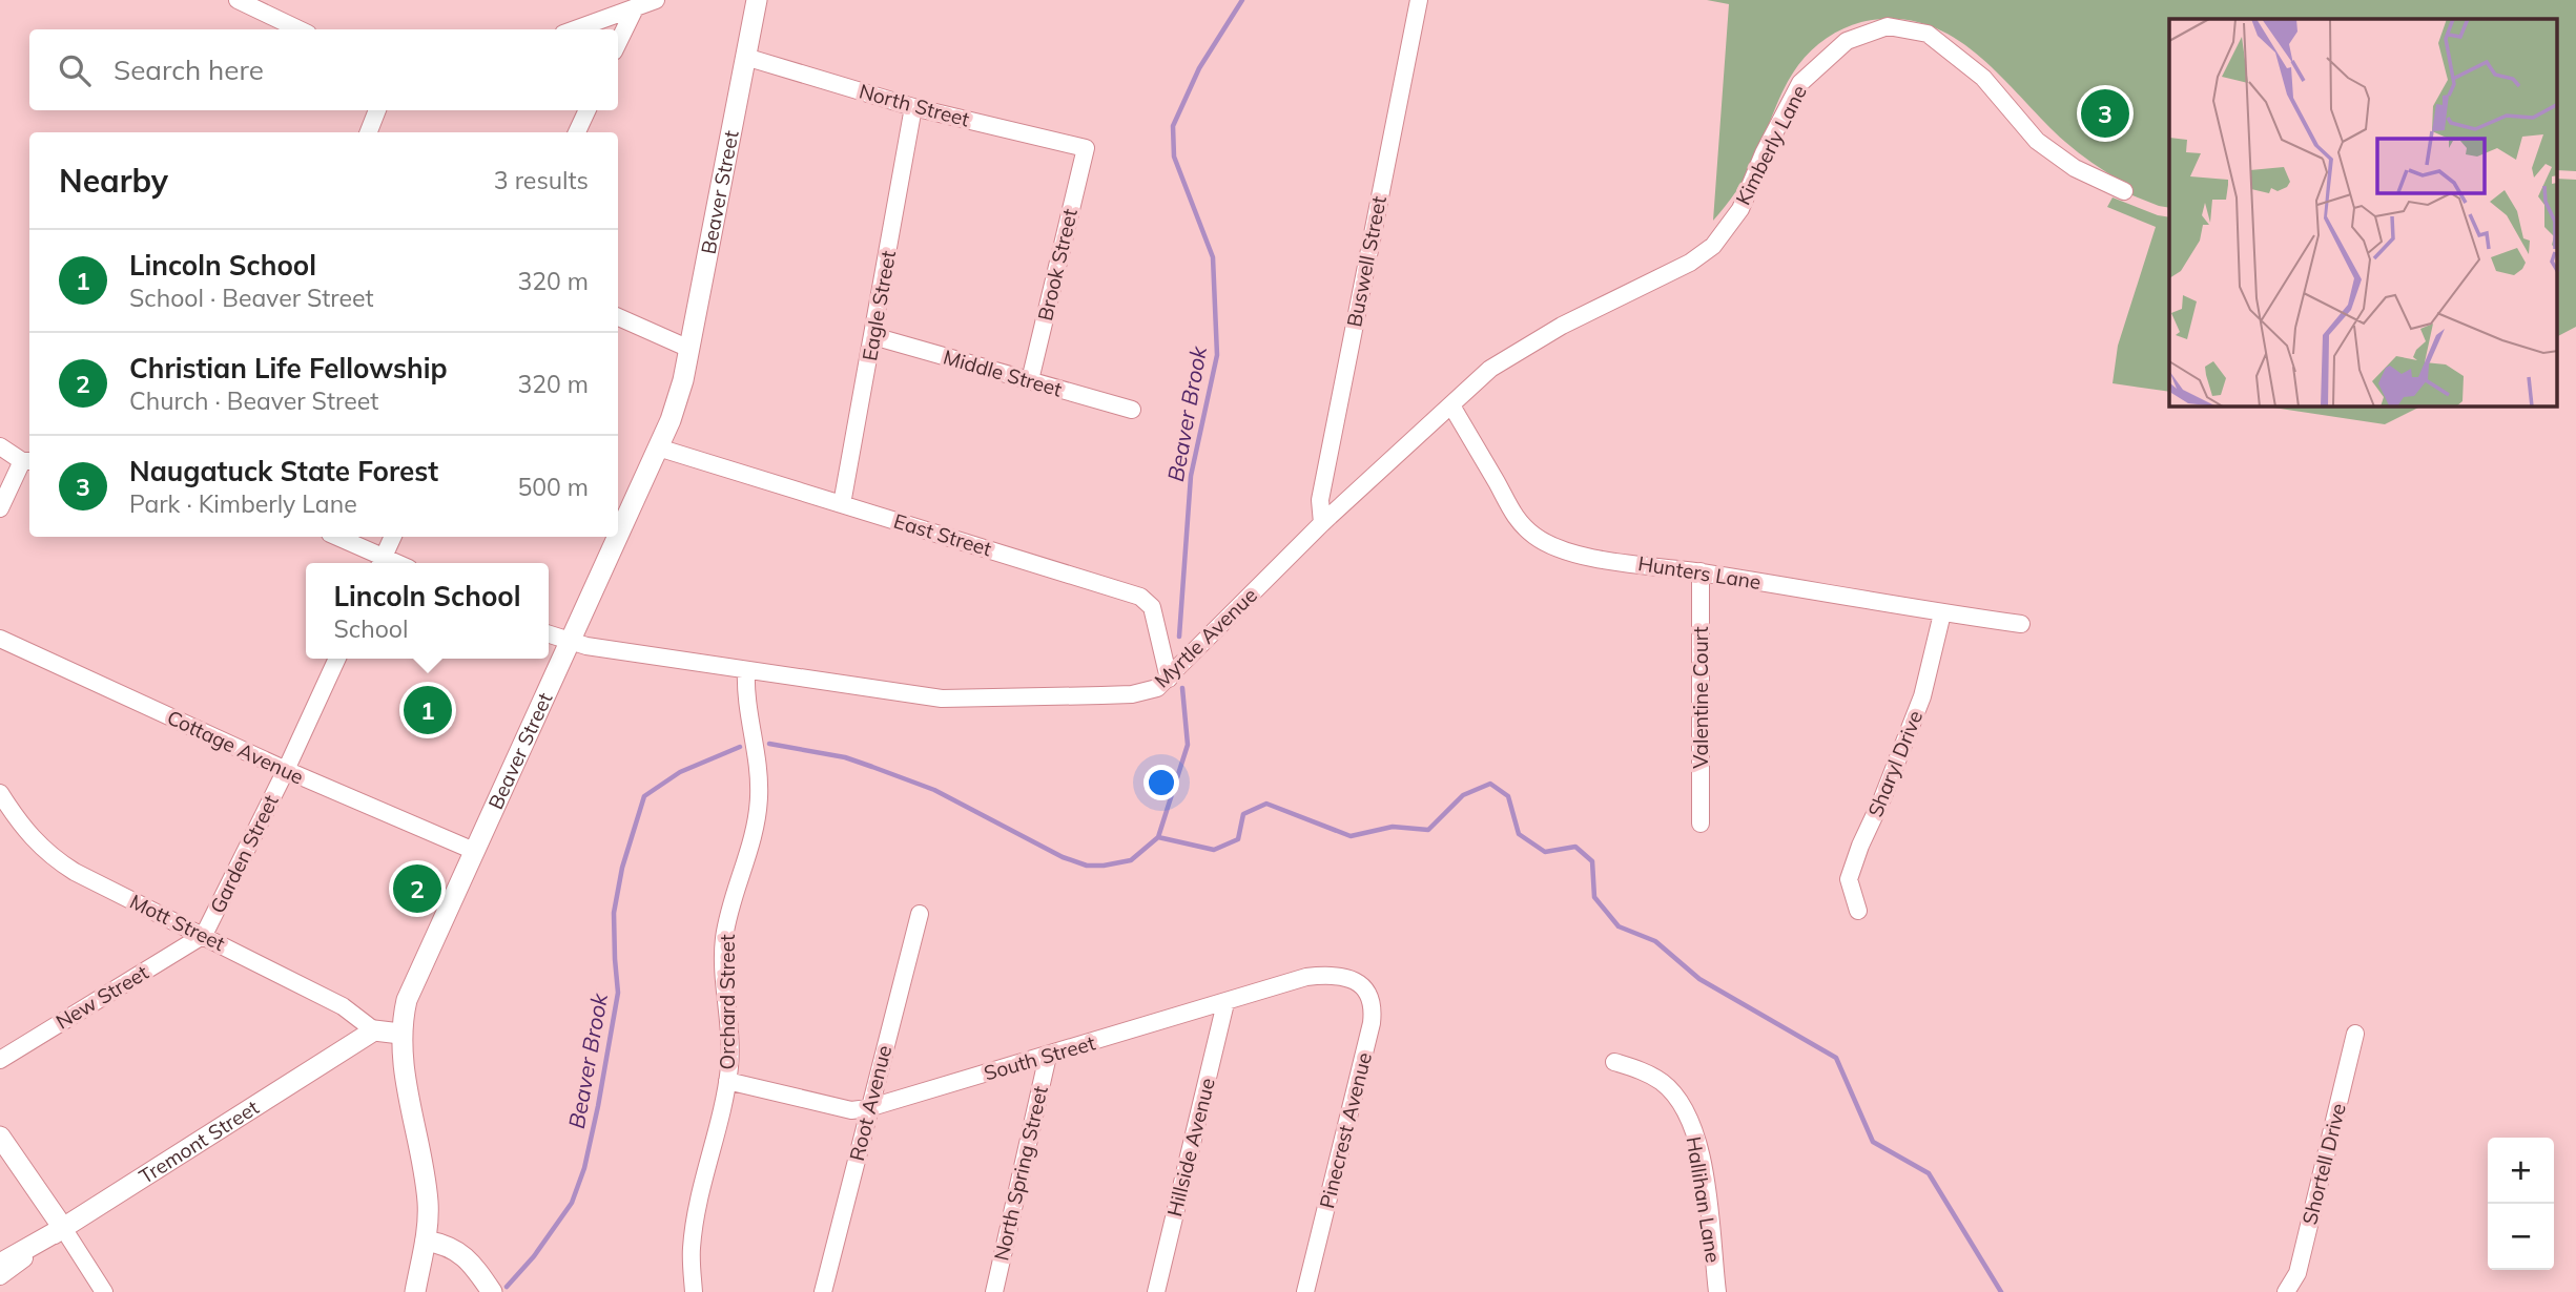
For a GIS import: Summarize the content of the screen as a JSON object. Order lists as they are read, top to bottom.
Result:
{
  "streets": {
    "street": [
      "North Street",
      "Kimberly Lane",
      "Beaver Street",
      "Buswell Street",
      "Brook Street",
      "Eagle Street",
      "Middle Street",
      "East Street",
      "Hunters Lane",
      "Myrtle Avenue",
      "Valentine Court",
      "Cottage Avenue",
      "Sharyl Drive",
      "Garden Street",
      "Mott Street",
      "New Street",
      "Orchard Street",
      "South Street",
      "Root Avenue",
      "Pinecrest Avenue",
      "Tremont Street",
      "Hillside Avenue",
      "Shortell Drive",
      "North Spring Street",
      "Hallihan Lane"
    ]
  },
  "crossings": [
    ["North Street", "Beaver Street"],
    ["North Street", "Brook Street"],
    ["North Street", "Eagle Street"],
    ["Kimberly Lane", "Myrtle Avenue"],
    ["Beaver Street", "East Street"],
    ["Beaver Street", "Myrtle Avenue"],
    ["Beaver Street", "Cottage Avenue"],
    ["Buswell Street", "Myrtle Avenue"],
    ["Brook Street", "Middle Street"],
    ["Eagle Street", "Middle Street"],
    ["Eagle Street", "East Street"],
    ["East Street", "Myrtle Avenue"],
    ["Hunters Lane", "Myrtle Avenue"],
    ["Hunters Lane", "Valentine Court"],
    ["Hunters Lane", "Sharyl Drive"],
    ["Myrtle Avenue", "Orchard Street"],
    ["Cottage Avenue", "Garden Street"],
    ["Garden Street", "Mott Street"],
    ["Garden Street", "New Street"],
    ["Mott Street", "New Street"],
    ["Mott Street", "Tremont Street"],
    ["Orchard Street", "South Street"],
    ["South Street", "Root Avenue"],
    ["South Street", "Pinecrest Avenue"],
    ["South Street", "Hillside Avenue"],
    ["South Street", "North Spring Street"]
  ],
  "water": ["Beaver Brook"],
  "page": {
    "search": "Search here",
    "pins": ["3", "1", "2"],
    "heading": ["Nearby", "3 results"],
    "list": [
      {
        "mark": "1",
        "name": "Lincoln School",
        "note": "School · Beaver Street",
        "value": "320 m"
      },
      {
        "mark": "2",
        "name": "Christian Life Fellowship",
        "note": "Church · Beaver Street",
        "value": "320 m"
      },
      {
        "mark": "3",
        "name": "Naugatuck State Forest",
        "note": "Park · Kimberly Lane",
        "value": "500 m"
      }
    ],
    "popup": ["Lincoln School", "School"],
    "map_buttons": ["+", "−"]
  }
}
